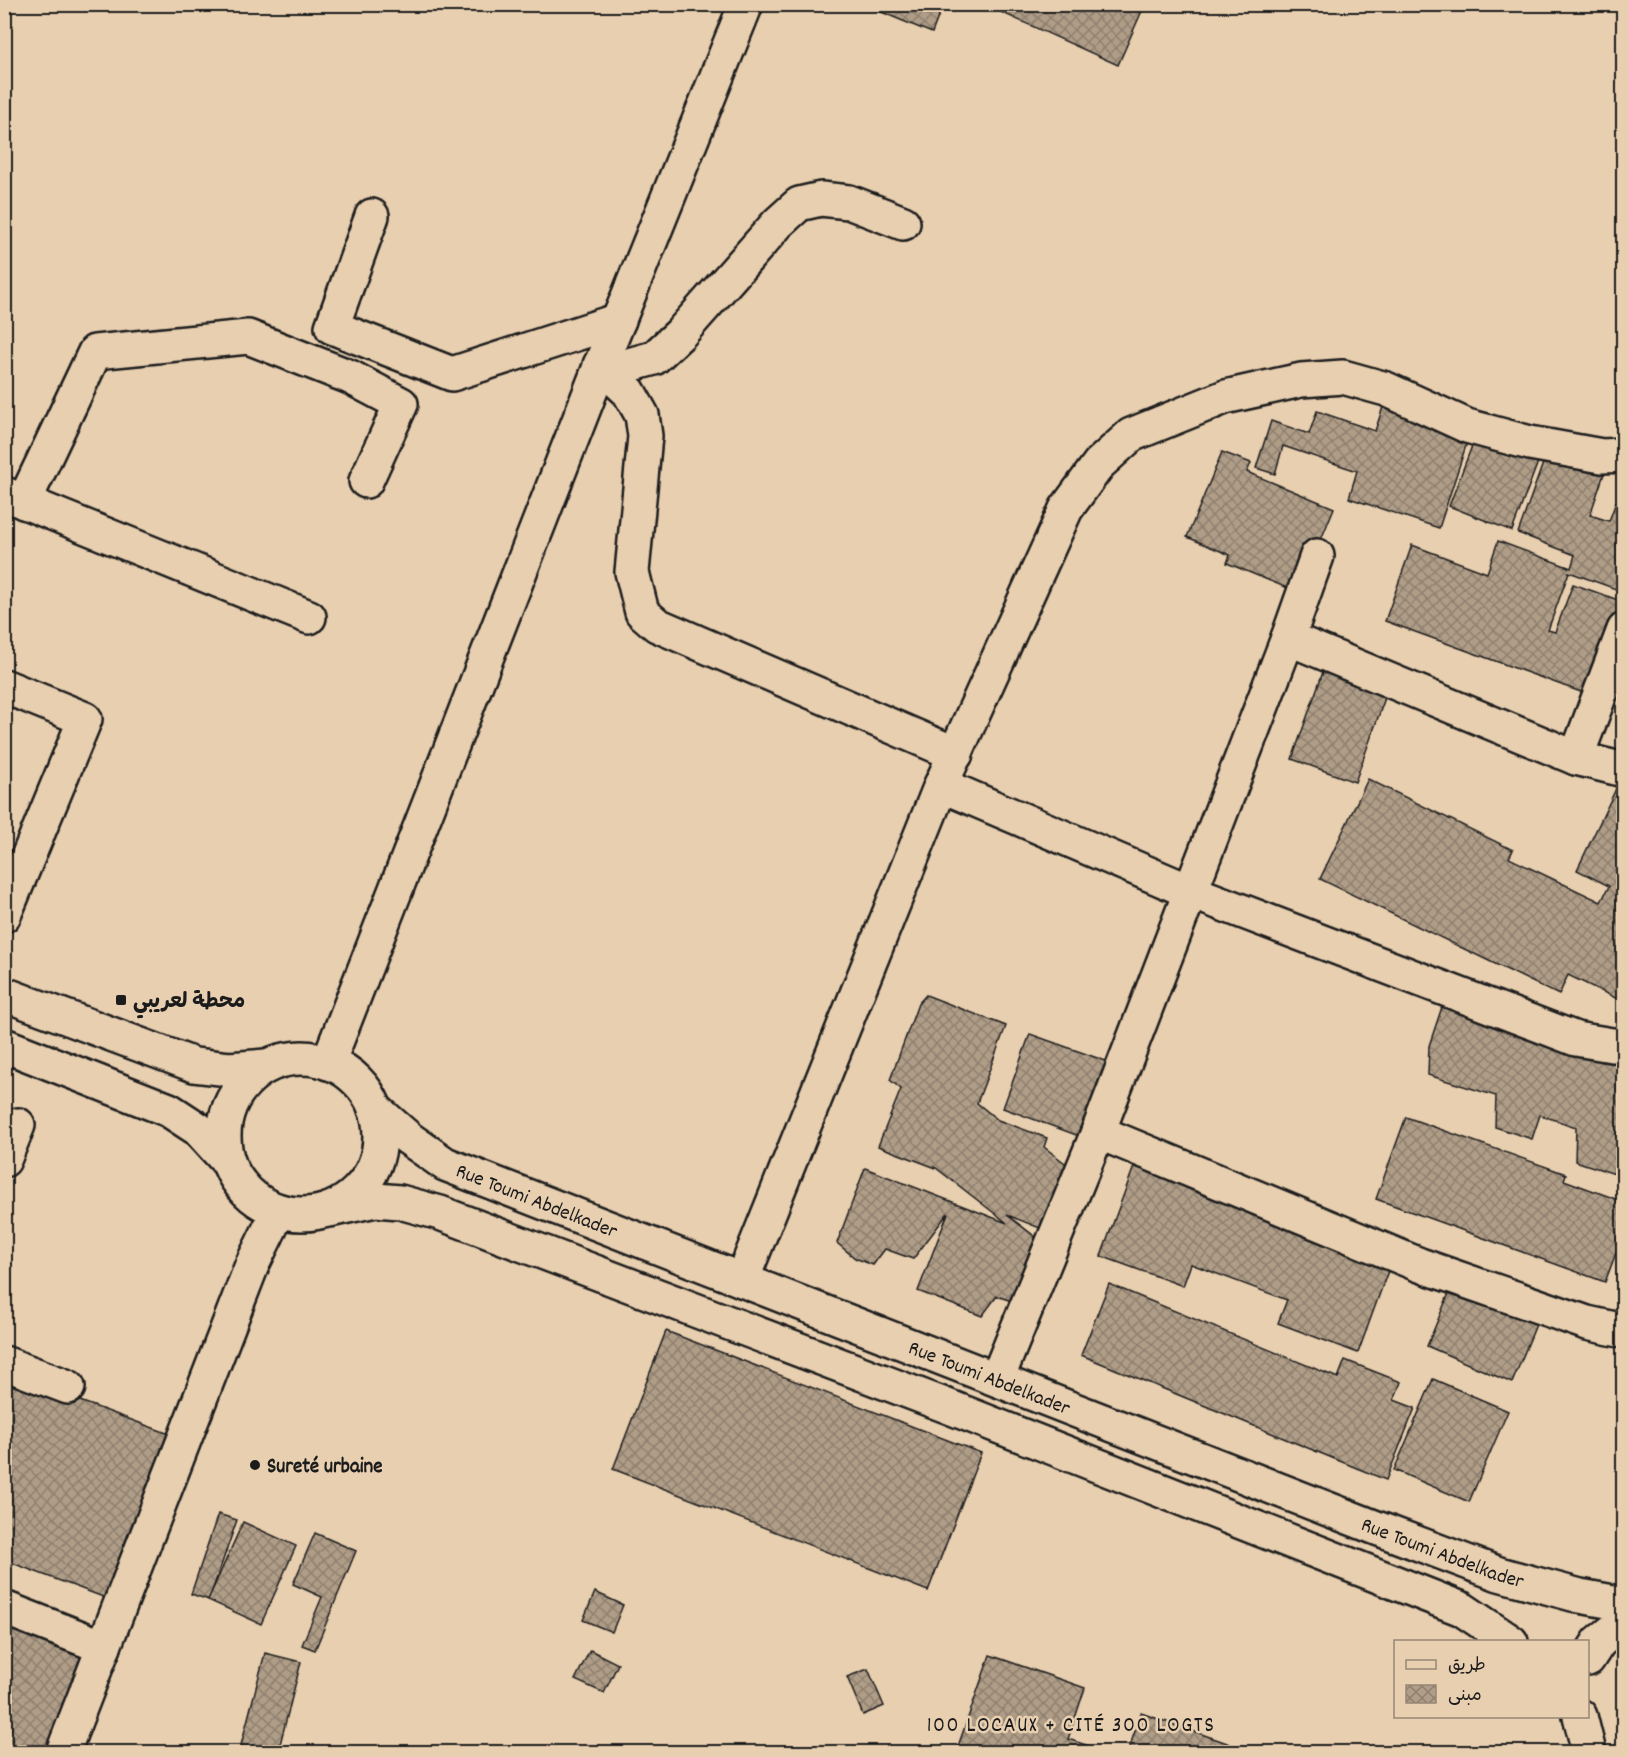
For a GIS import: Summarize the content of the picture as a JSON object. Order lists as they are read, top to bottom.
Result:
{
  "streets": {
    "street": ["Rue Toumi Abdelkader"]
  },
  "districts": ["100 LOCAUX + CITÉ 300 LOGTS"],
  "places": {
    "transit": ["محطة لعريبي"],
    "other": ["Sureté urbaine"]
  },
  "legend": ["طريق", "مبنى"]
}
